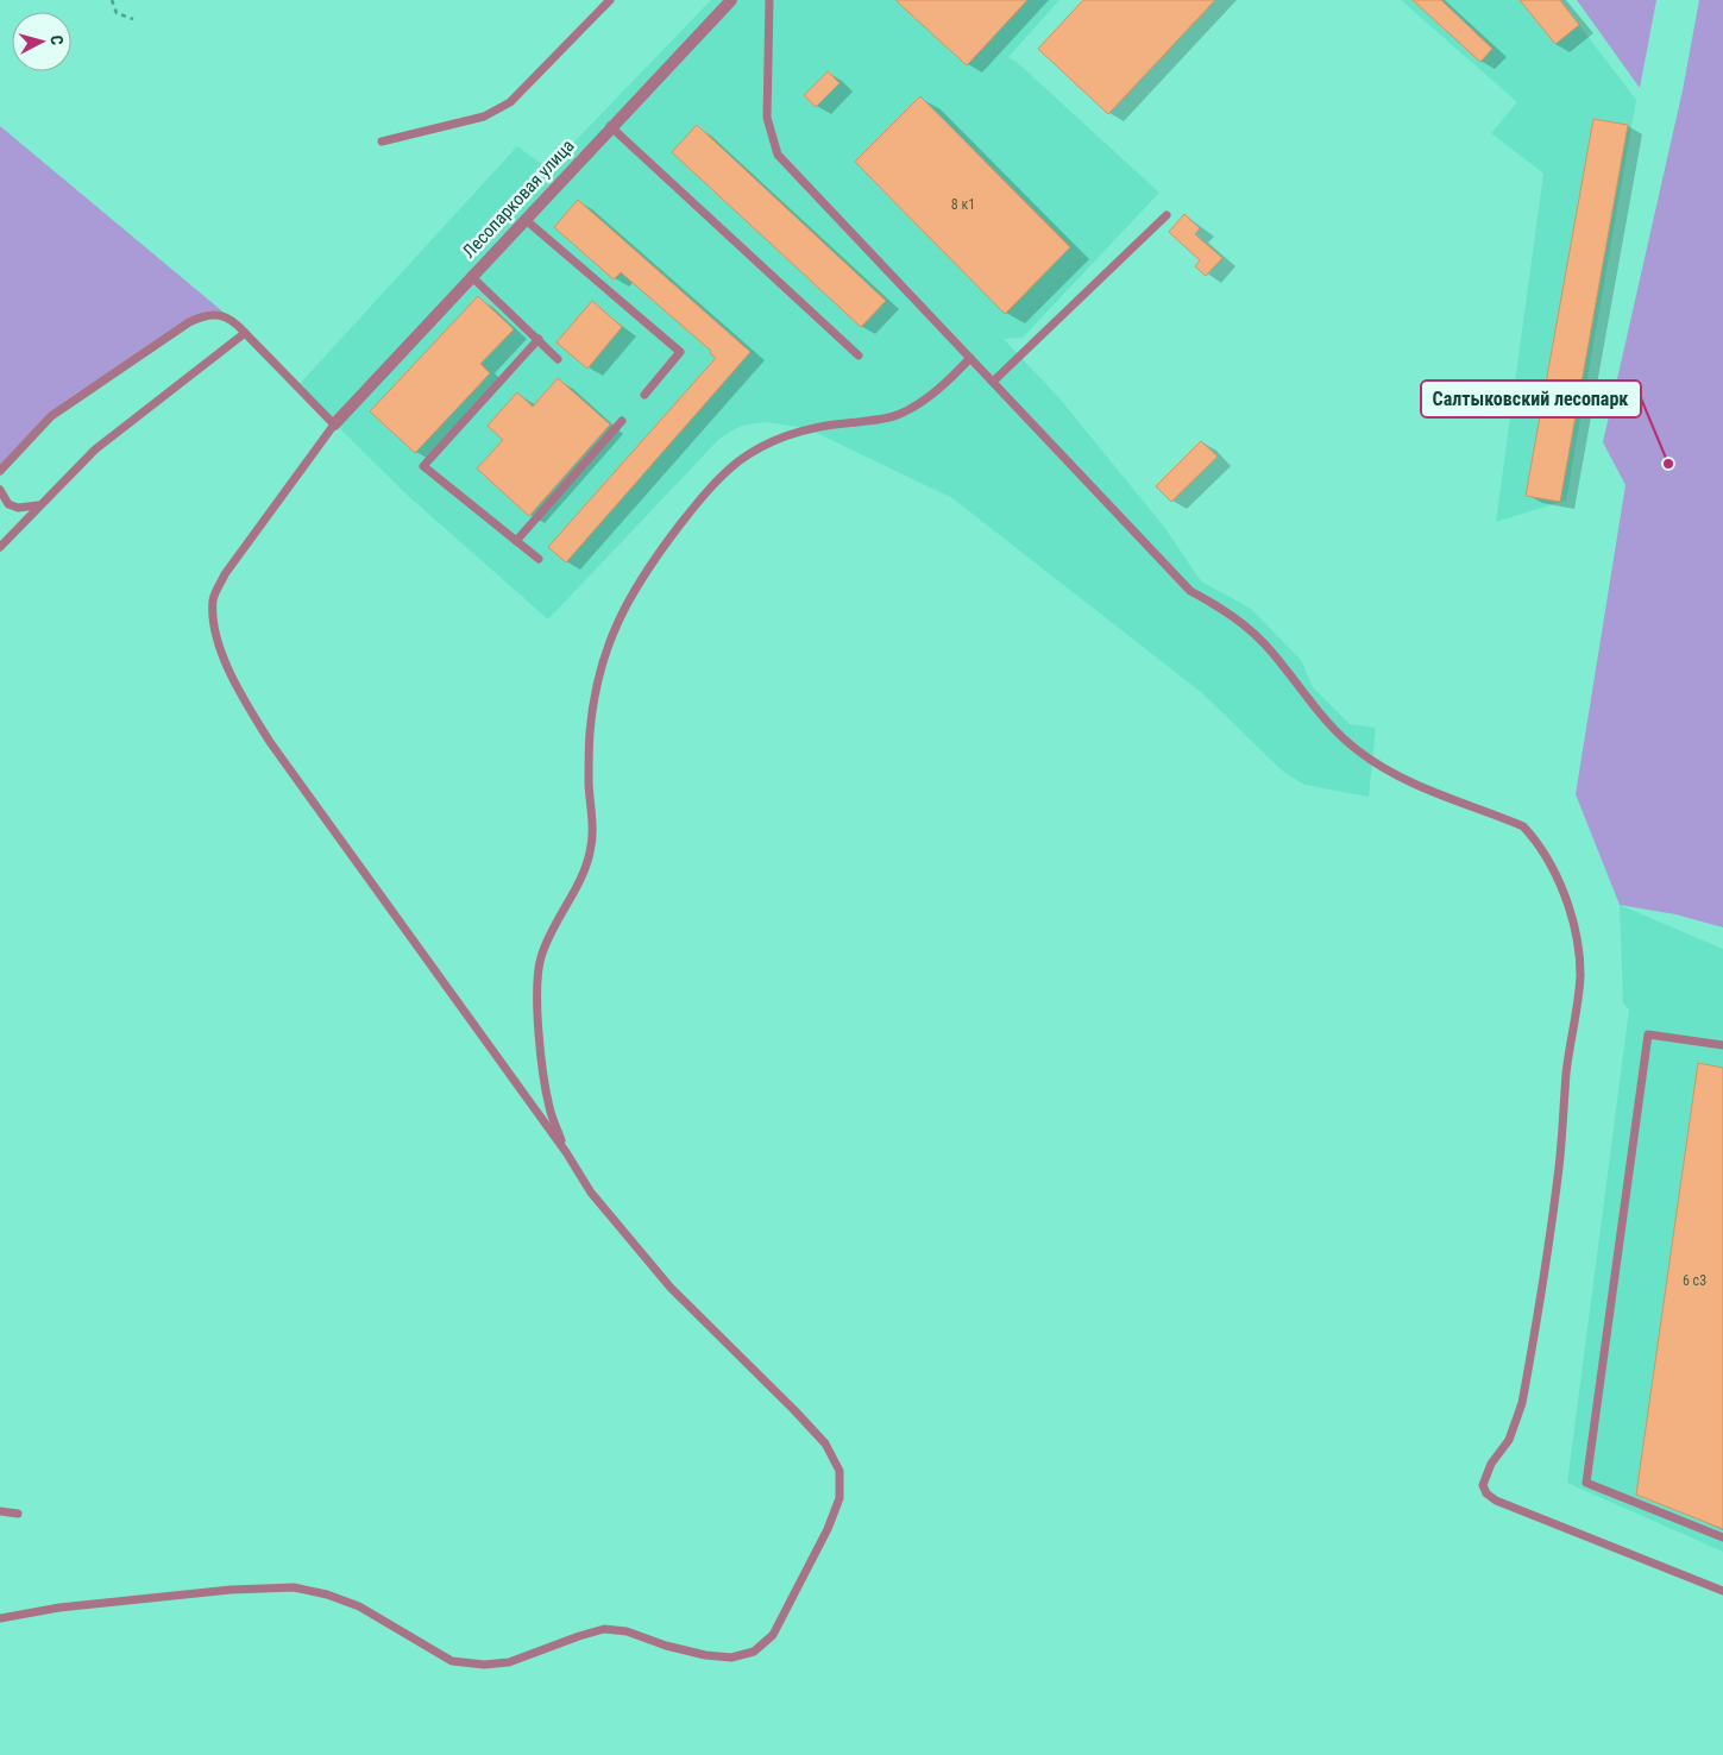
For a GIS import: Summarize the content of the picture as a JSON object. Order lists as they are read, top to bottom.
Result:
{
  "streets": {
    "street": ["Лесопарковая улица"]
  },
  "places": ["Салтыковский лесопарк"],
  "house_numbers": ["8 к1", "6 с3"],
  "north": "right"
}
